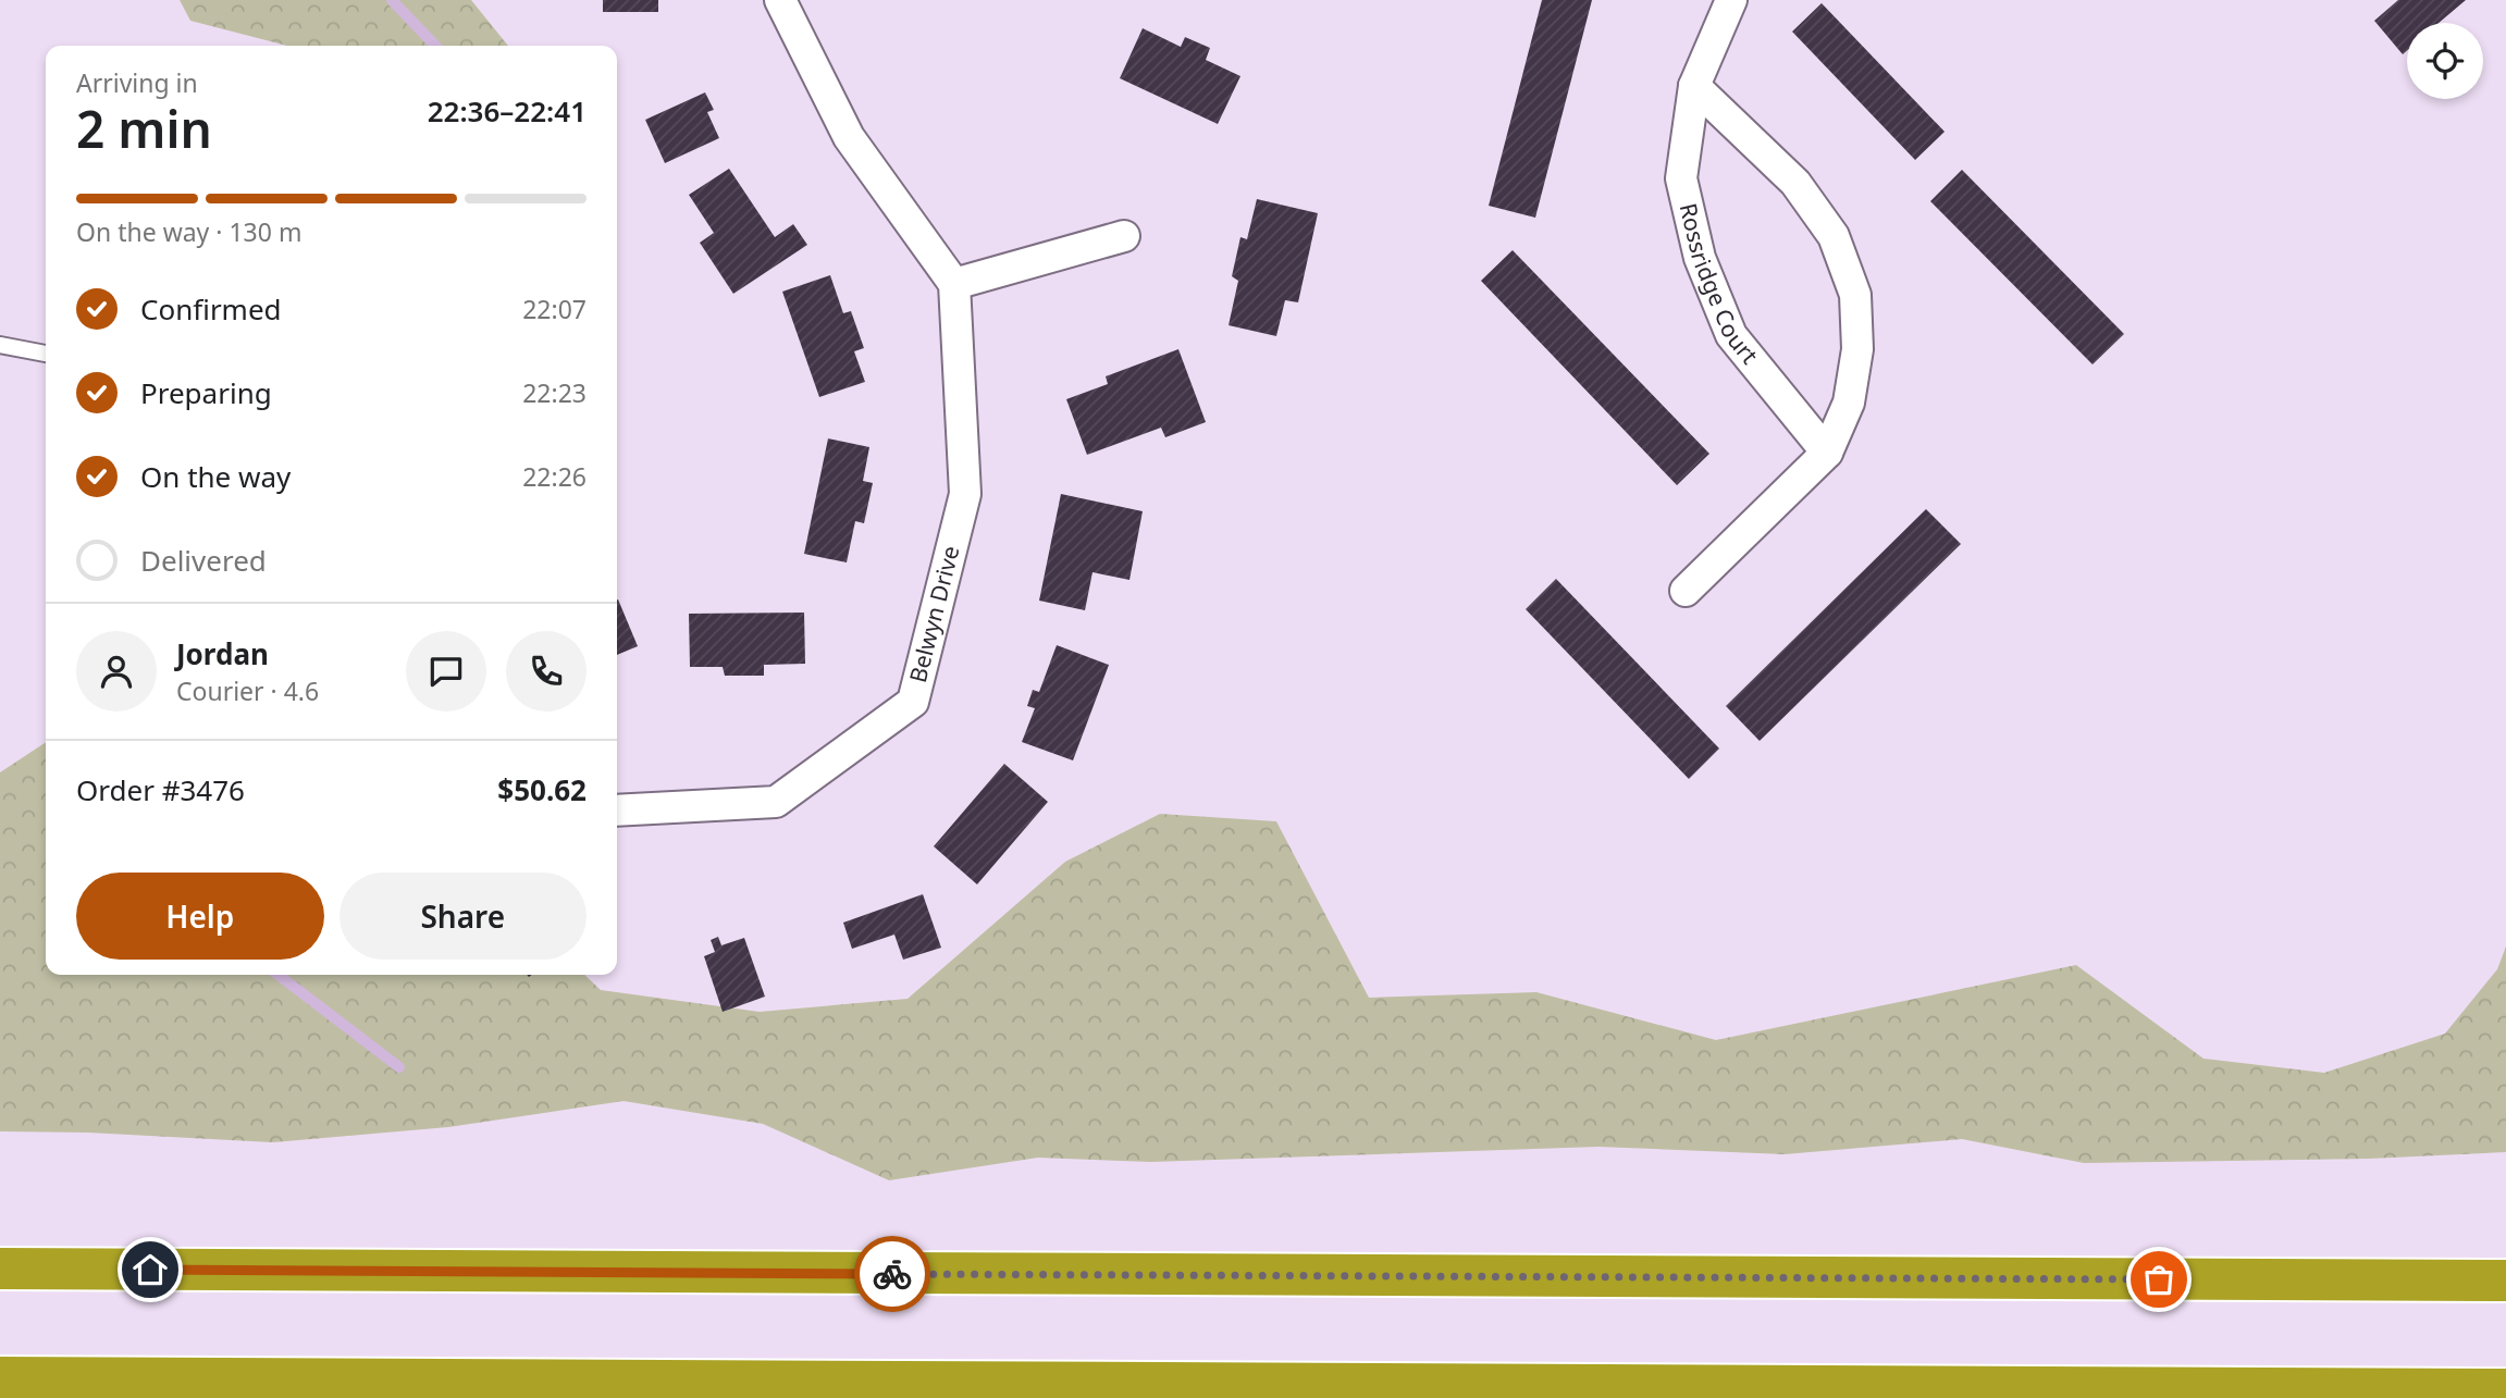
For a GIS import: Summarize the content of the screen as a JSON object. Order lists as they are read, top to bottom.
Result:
{
  "streets": {
    "street": ["Rossridge Court", "Belwyn Drive"]
  },
  "page": {
    "heading": ["2 min", "Arriving in", "22:36–22:41"],
    "panel": [
      "Jordan",
      "Courier · 4.6",
      "Order #3476",
      "$50.62"
    ],
    "bar": "On the way · 130 m",
    "list": [
      ["Confirmed", "22:07"],
      ["Preparing", "22:23"],
      ["On the way", "22:26"],
      "Delivered"
    ],
    "buttons": ["Help", "Share"]
  }
}
